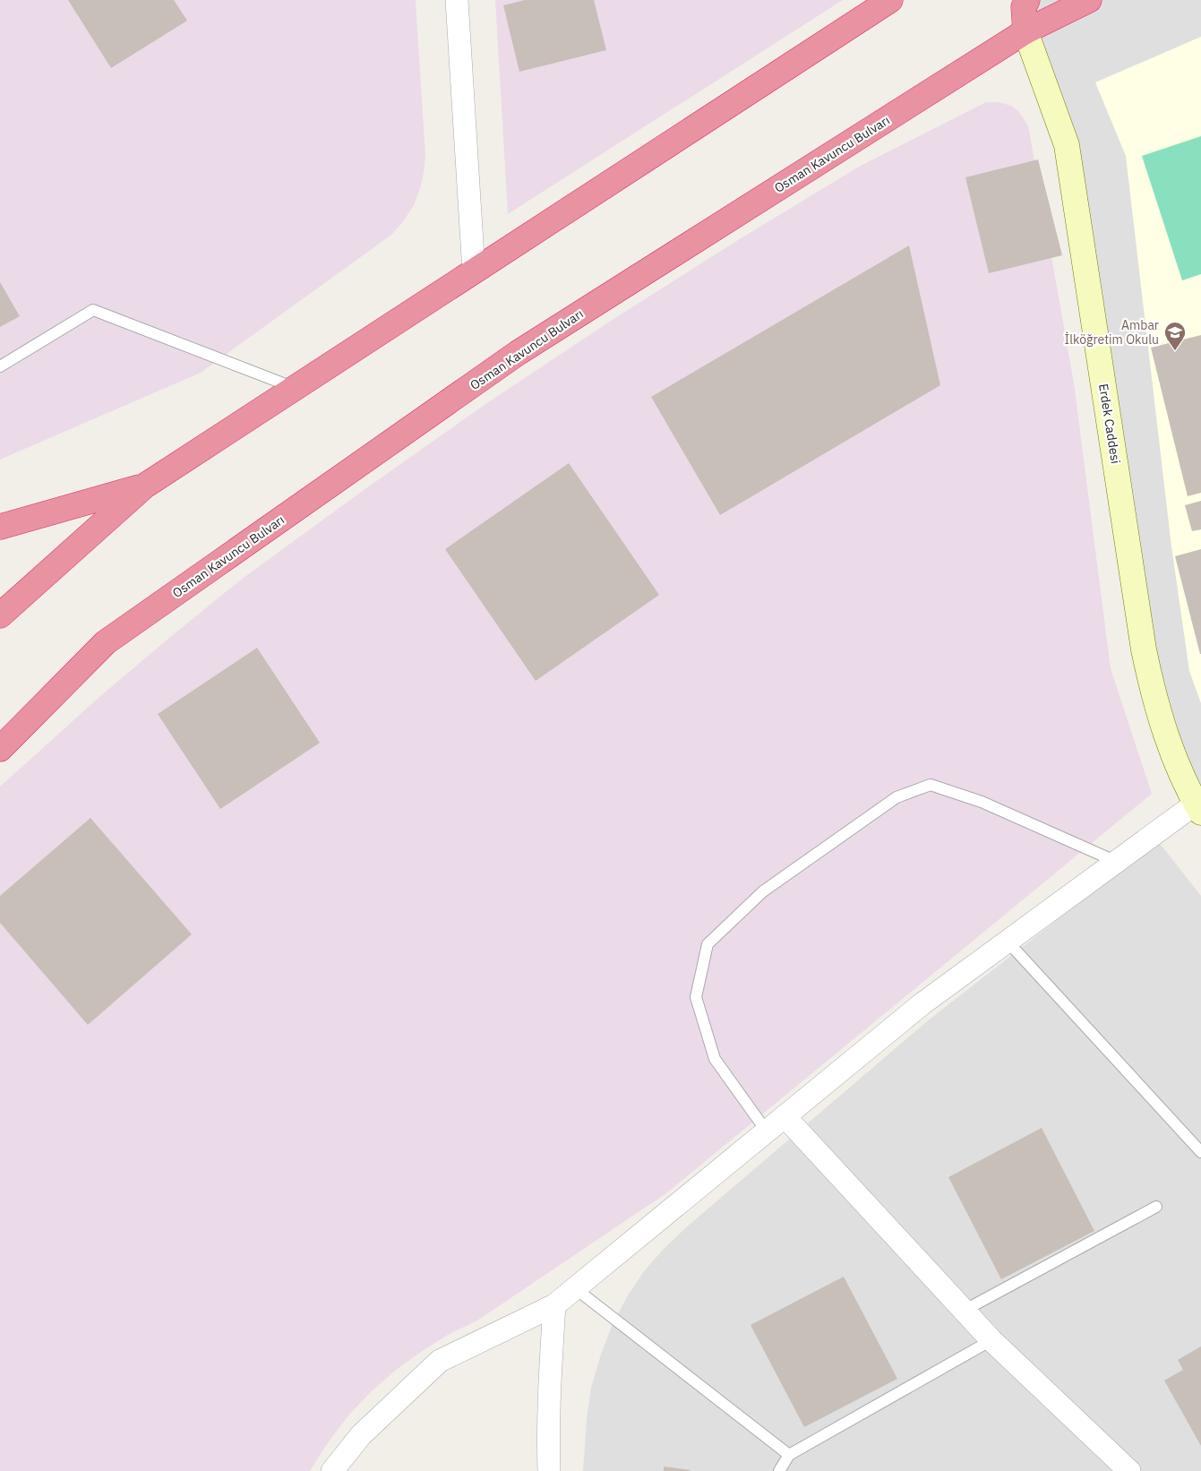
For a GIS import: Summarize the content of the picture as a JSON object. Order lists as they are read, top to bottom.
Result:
{
  "streets": {
    "highway": ["Osman Kavuncu Bulvarı"],
    "street": ["Erdek Caddesi"]
  },
  "crossings": [
    ["Osman Kavuncu Bulvarı", "Erdek Caddesi"]
  ],
  "places": {
    "school or university": ["Ambar İlköğretim Okulu"]
  }
}
